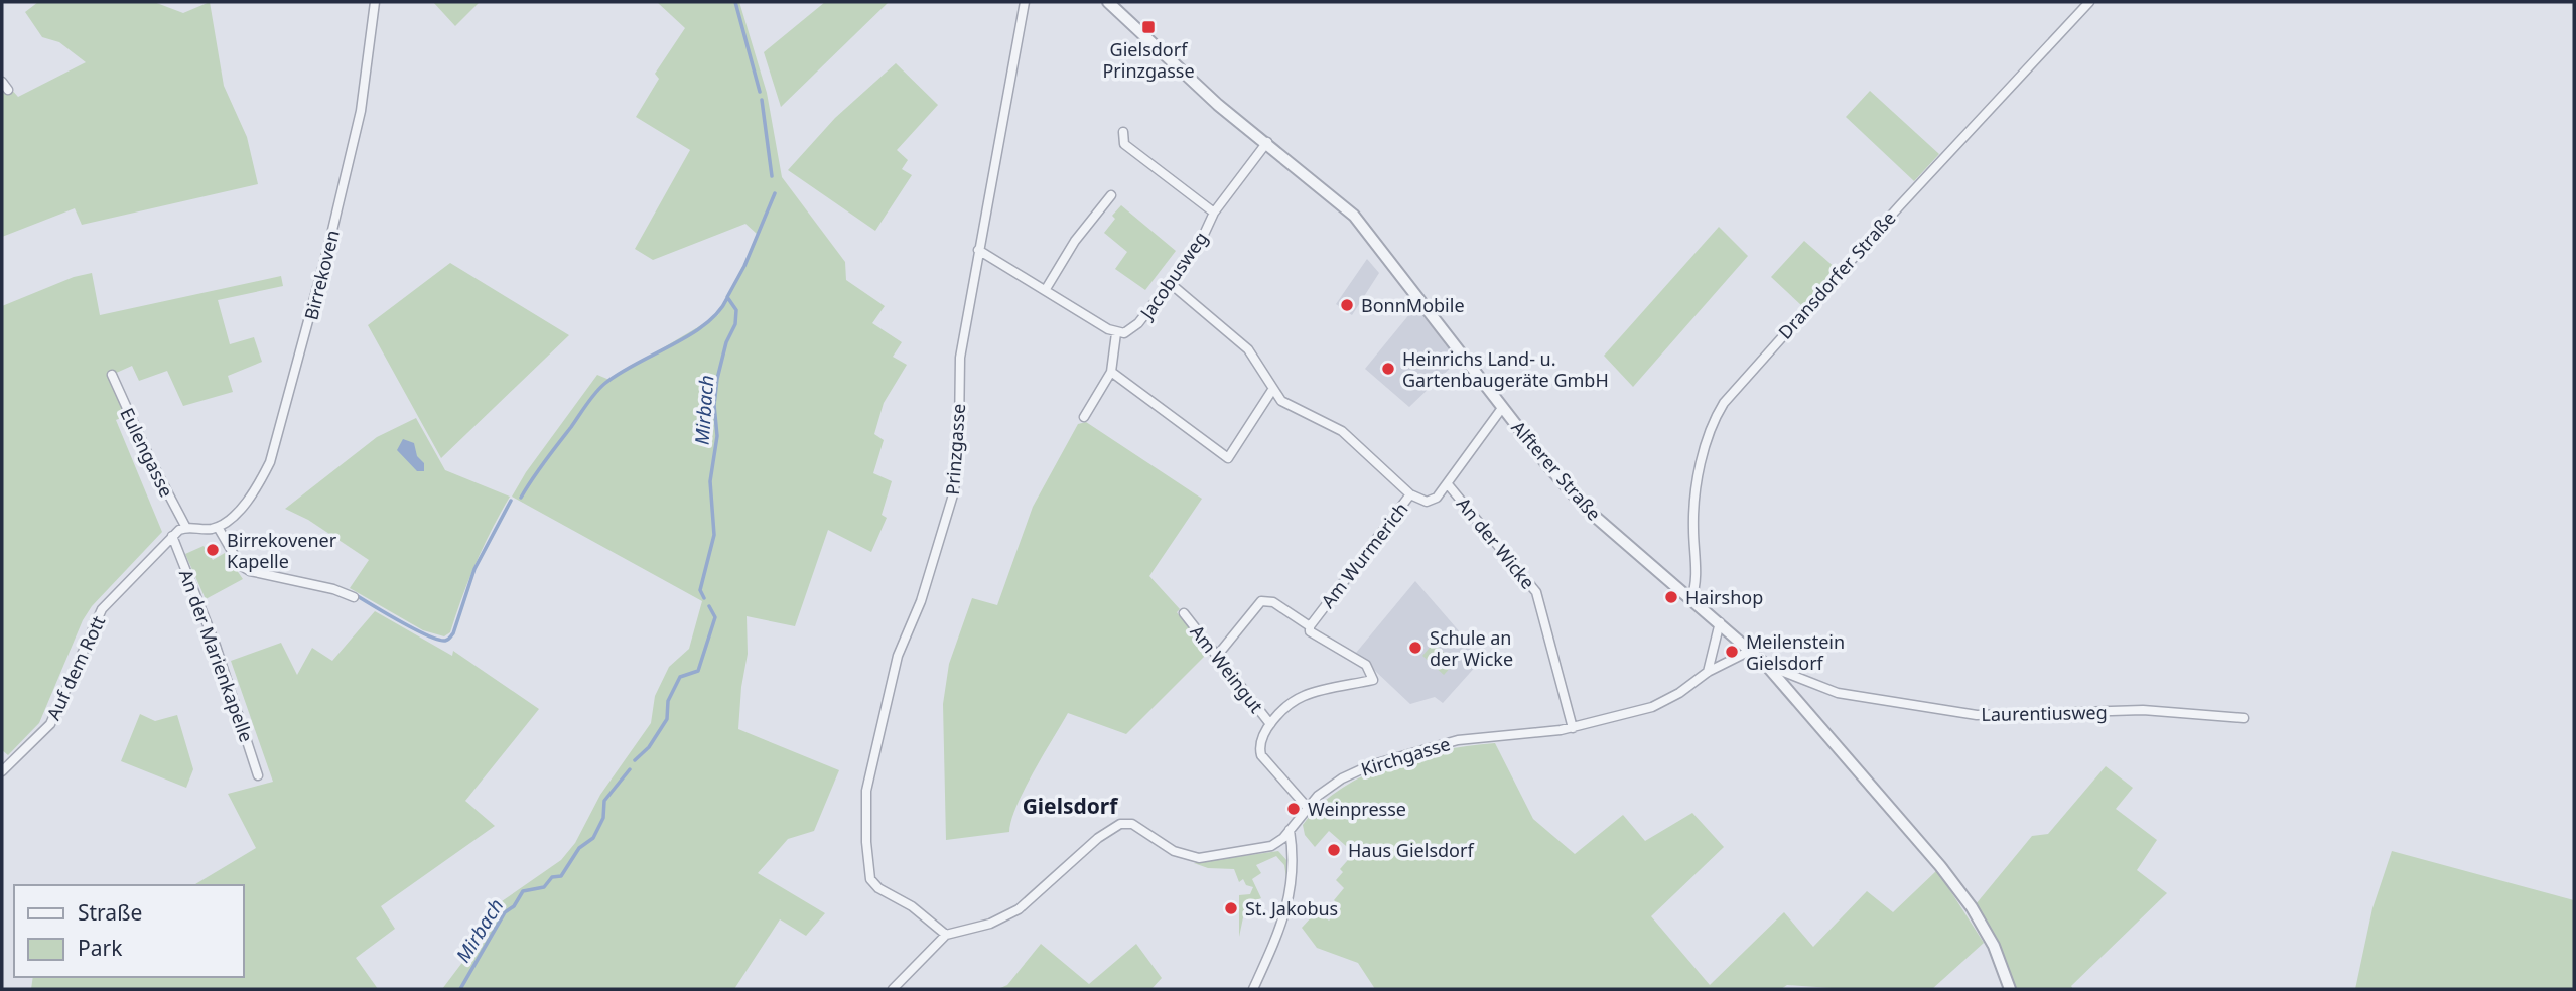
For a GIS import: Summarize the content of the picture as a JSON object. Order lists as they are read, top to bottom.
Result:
{
  "streets": {
    "street": [
      "Birrekoven",
      "Jacobusweg",
      "Dransdorfer Straße",
      "Prinzgasse",
      "Eulengasse",
      "Alfterer Straße",
      "An der Wicke",
      "Am Wurmerich",
      "An der Marienkapelle",
      "Auf dem Rott",
      "Am Weingut",
      "Laurentiusweg",
      "Kirchgasse"
    ]
  },
  "crossings": [
    ["Birrekoven", "Auf dem Rott"],
    ["Jacobusweg", "Alfterer Straße"],
    ["Dransdorfer Straße", "Alfterer Straße"],
    ["Prinzgasse", "Kirchgasse"],
    ["Eulengasse", "Auf dem Rott"],
    ["Alfterer Straße", "Am Wurmerich"],
    ["Alfterer Straße", "Laurentiusweg"],
    ["Alfterer Straße", "Kirchgasse"],
    ["An der Wicke", "Am Wurmerich"],
    ["An der Wicke", "Kirchgasse"],
    ["Am Wurmerich", "Am Weingut"],
    ["An der Marienkapelle", "Auf dem Rott"]
  ],
  "districts": ["Gielsdorf"],
  "water": ["Mirbach"],
  "places": {
    "transit": ["Gielsdorf Prinzgasse"],
    "other": [
      "BonnMobile",
      "Heinrichs Land- u. Gartenbaugeräte GmbH",
      "Birrekovener Kapelle",
      "Hairshop",
      "Schule an der Wicke",
      "Meilenstein Gielsdorf",
      "Weinpresse",
      "Haus Gielsdorf",
      "St. Jakobus"
    ]
  },
  "legend": ["Straße", "Park"]
}
